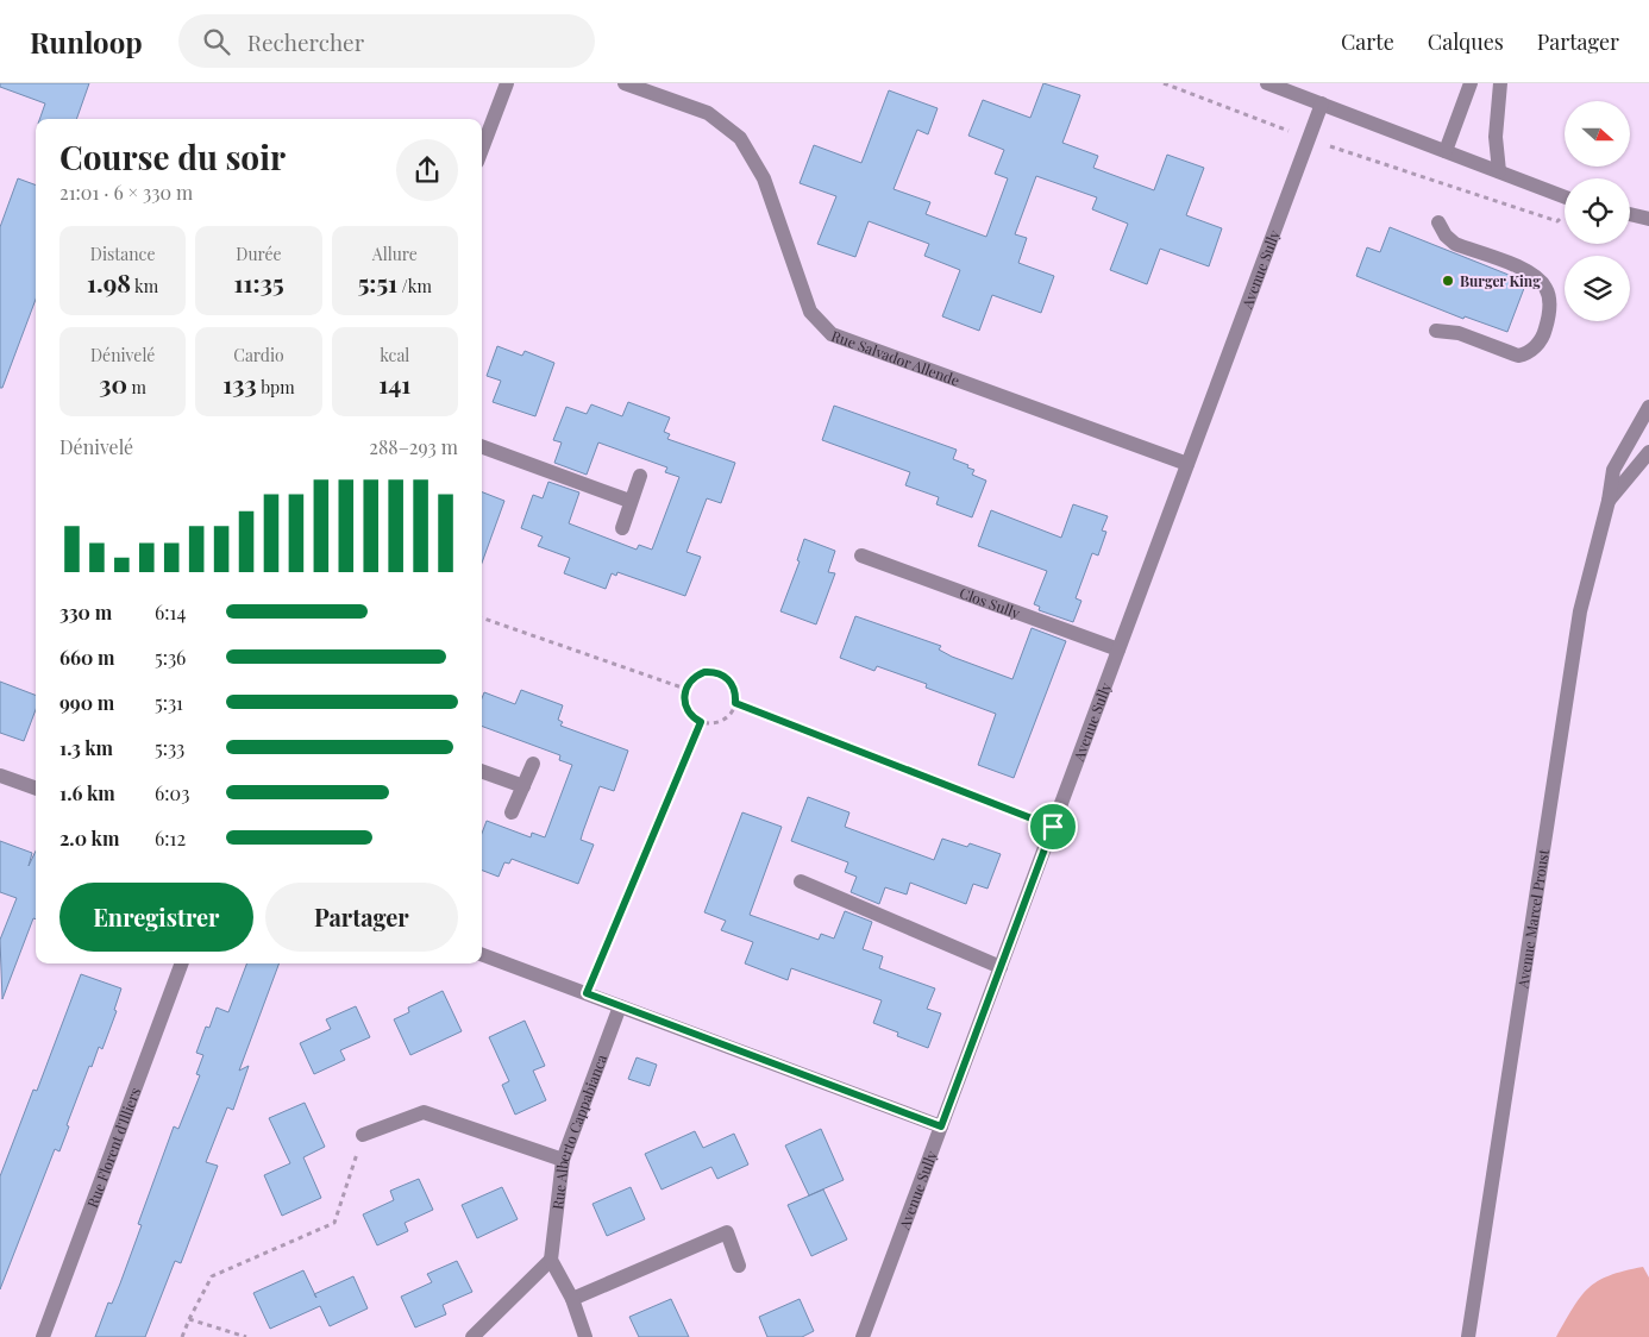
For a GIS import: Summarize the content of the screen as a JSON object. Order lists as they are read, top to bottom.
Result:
{
  "streets": {
    "street": [
      "Avenue Sully",
      "Rue Salvador Allende",
      "Clos Sully",
      "Avenue Marcel Proust",
      "Rue Alberto Cappabianca",
      "Rue Florent d'Illiers"
    ]
  },
  "crossings": [
    ["Avenue Sully", "Rue Salvador Allende"],
    ["Avenue Sully", "Clos Sully"]
  ],
  "places": ["Burger King"],
  "north": "right",
  "page": {
    "header": "Runloop",
    "search": "Rechercher",
    "nav": ["Carte", "Calques", "Partager"],
    "heading": ["Course du soir", "21:01 · 6 × 330 m"],
    "stats": [
      ["Distance", "1.98 km"],
      ["Durée", "11:35"],
      ["Allure", "5:51 /km"],
      ["Dénivelé", "30 m"],
      ["Cardio", "133 bpm"],
      ["kcal", "141"]
    ],
    "chart": ["Dénivelé", "288–293 m"],
    "list": [
      {
        "name": "330 m",
        "note": "6:14"
      },
      {
        "name": "660 m",
        "note": "5:36"
      },
      {
        "name": "990 m",
        "note": "5:31"
      },
      {
        "name": "1.3 km",
        "note": "5:33"
      },
      {
        "name": "1.6 km",
        "note": "6:03"
      },
      {
        "name": "2.0 km",
        "note": "6:12"
      }
    ],
    "buttons": ["Enregistrer", "Partager"]
  }
}
